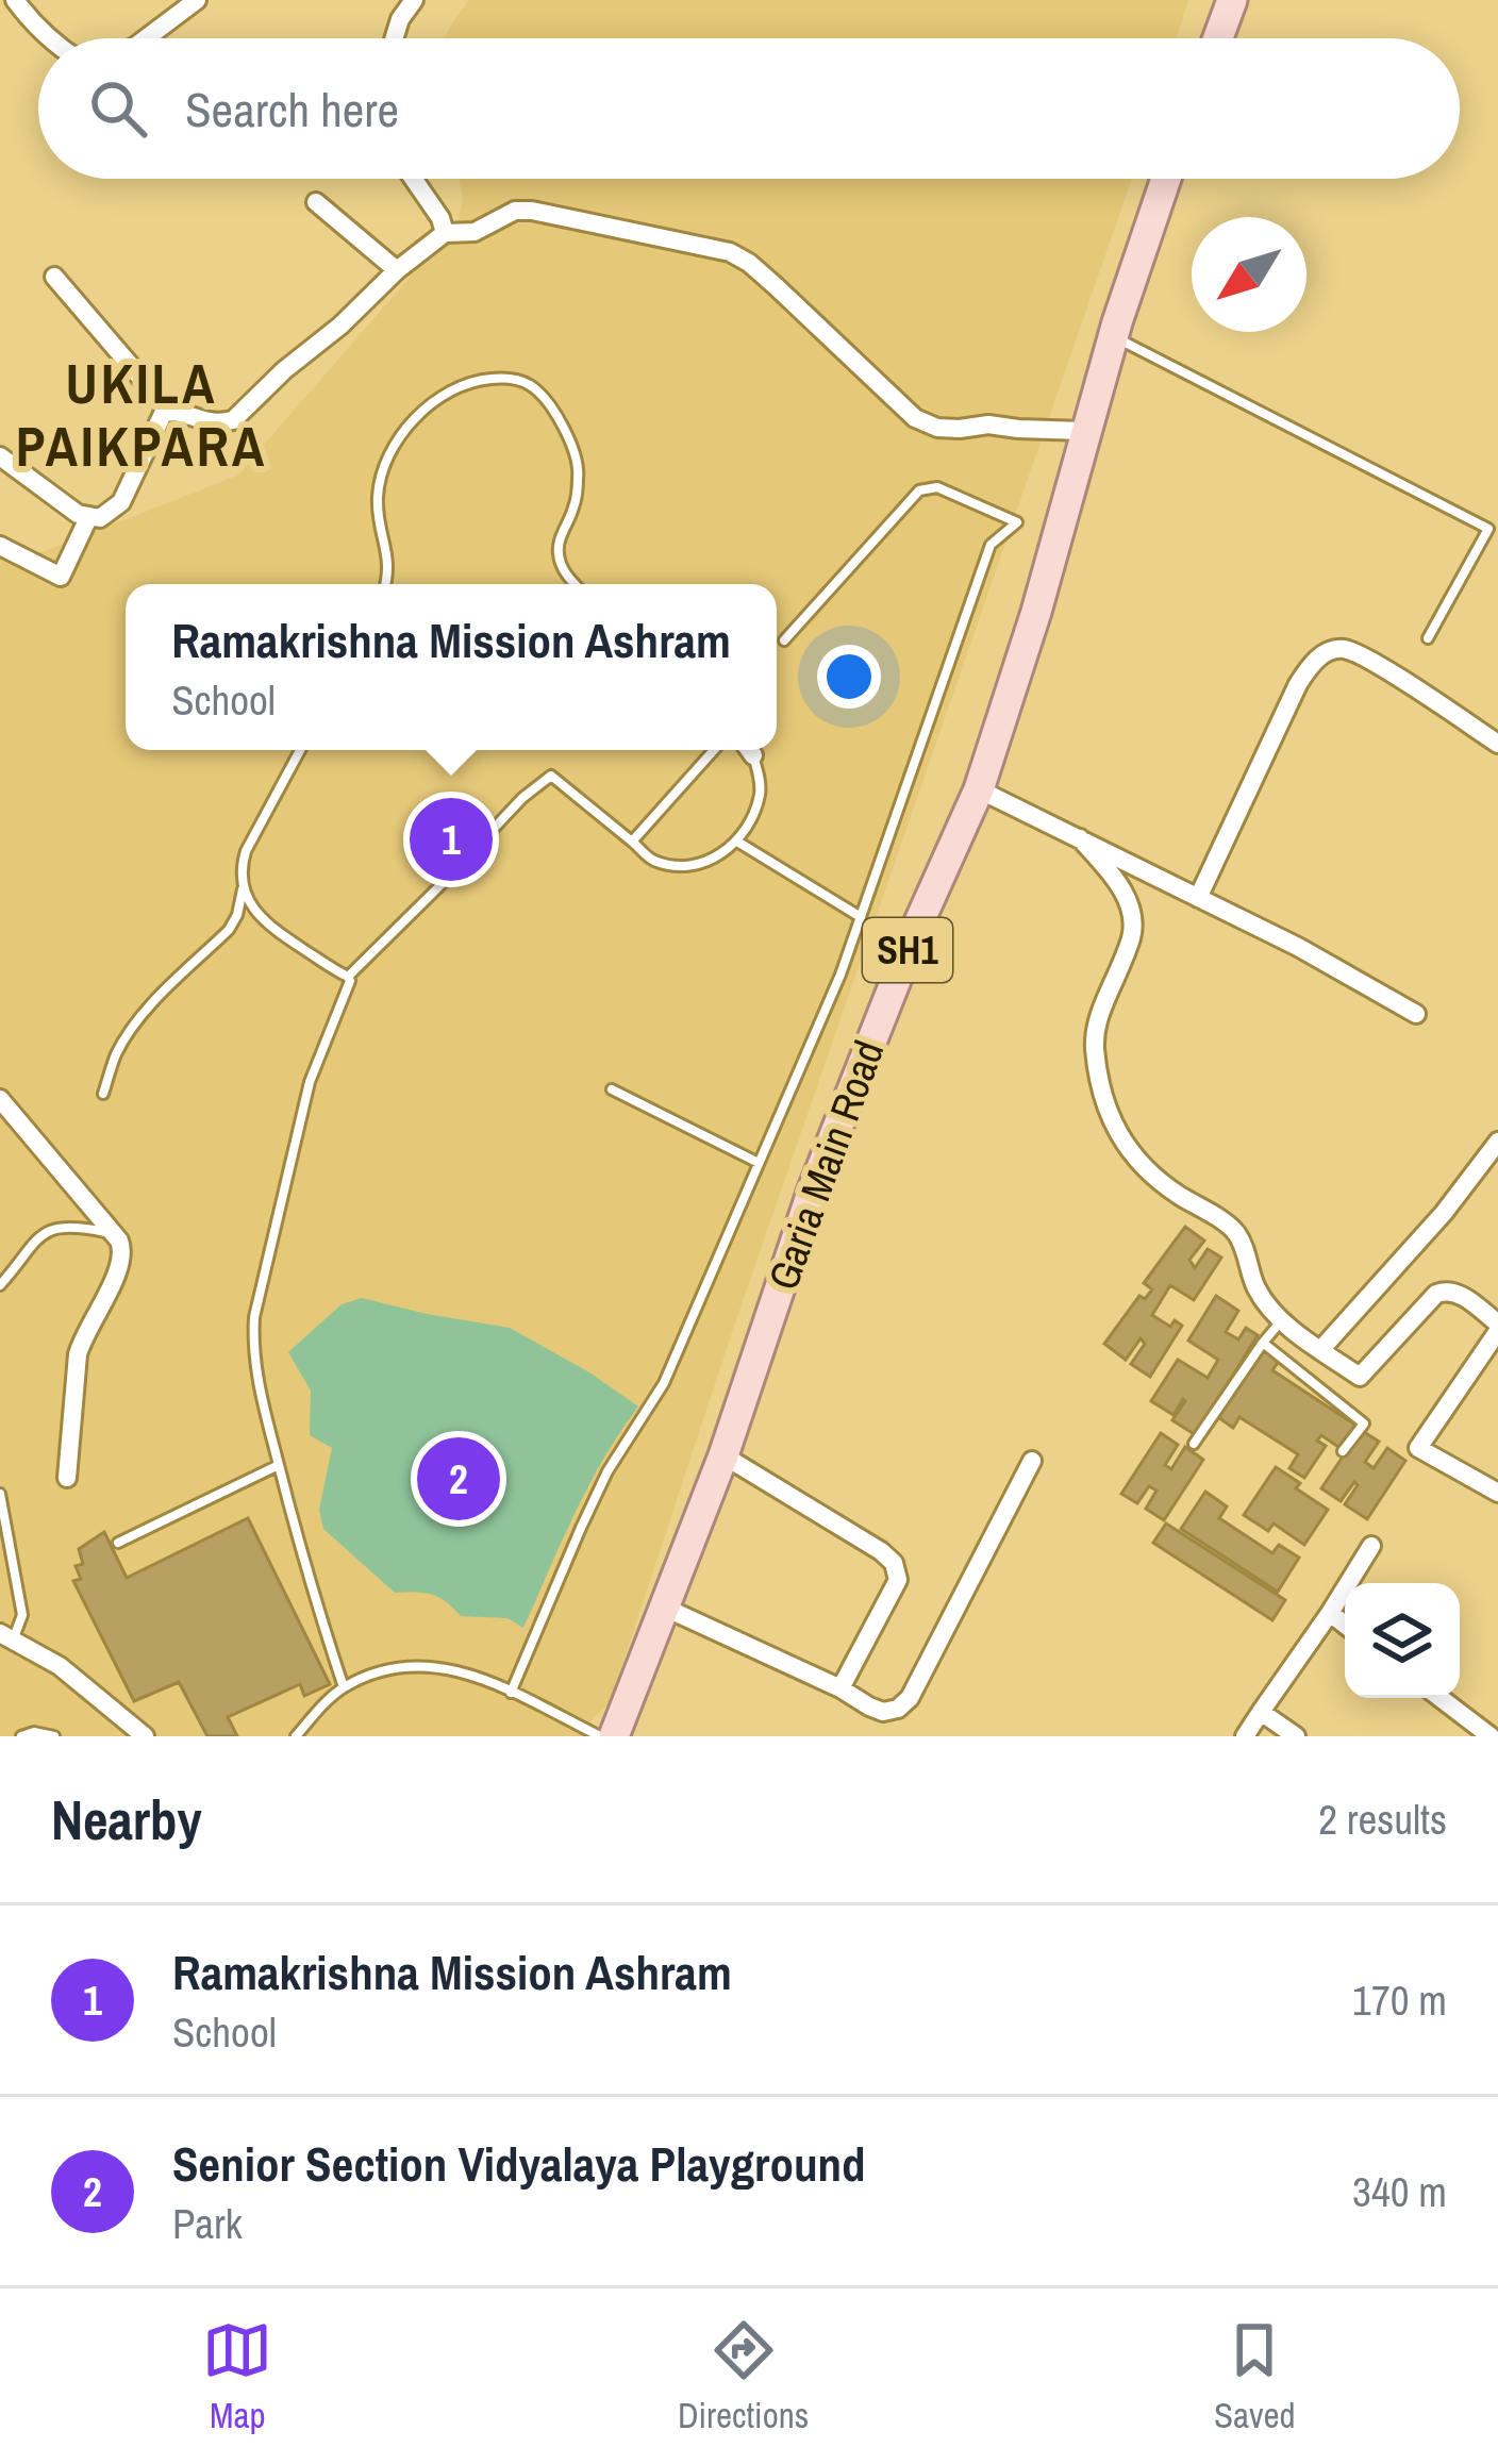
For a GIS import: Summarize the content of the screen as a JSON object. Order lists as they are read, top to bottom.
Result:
{
  "streets": {
    "main road": ["SH1", "Garia Main Road"]
  },
  "districts": ["UKILA PAIKPARA"],
  "north": "bottom left",
  "page": {
    "search": "Search here",
    "popup": ["Ramakrishna Mission Ashram", "School"],
    "pins": ["1", "2"],
    "heading": ["Nearby", "2 results"],
    "list": [
      {
        "mark": "1",
        "name": "Ramakrishna Mission Ashram",
        "note": "School",
        "value": "170 m"
      },
      {
        "mark": "2",
        "name": "Senior Section Vidyalaya Playground",
        "note": "Park",
        "value": "340 m"
      }
    ],
    "nav": ["Map", "Directions", "Saved"]
  }
}
